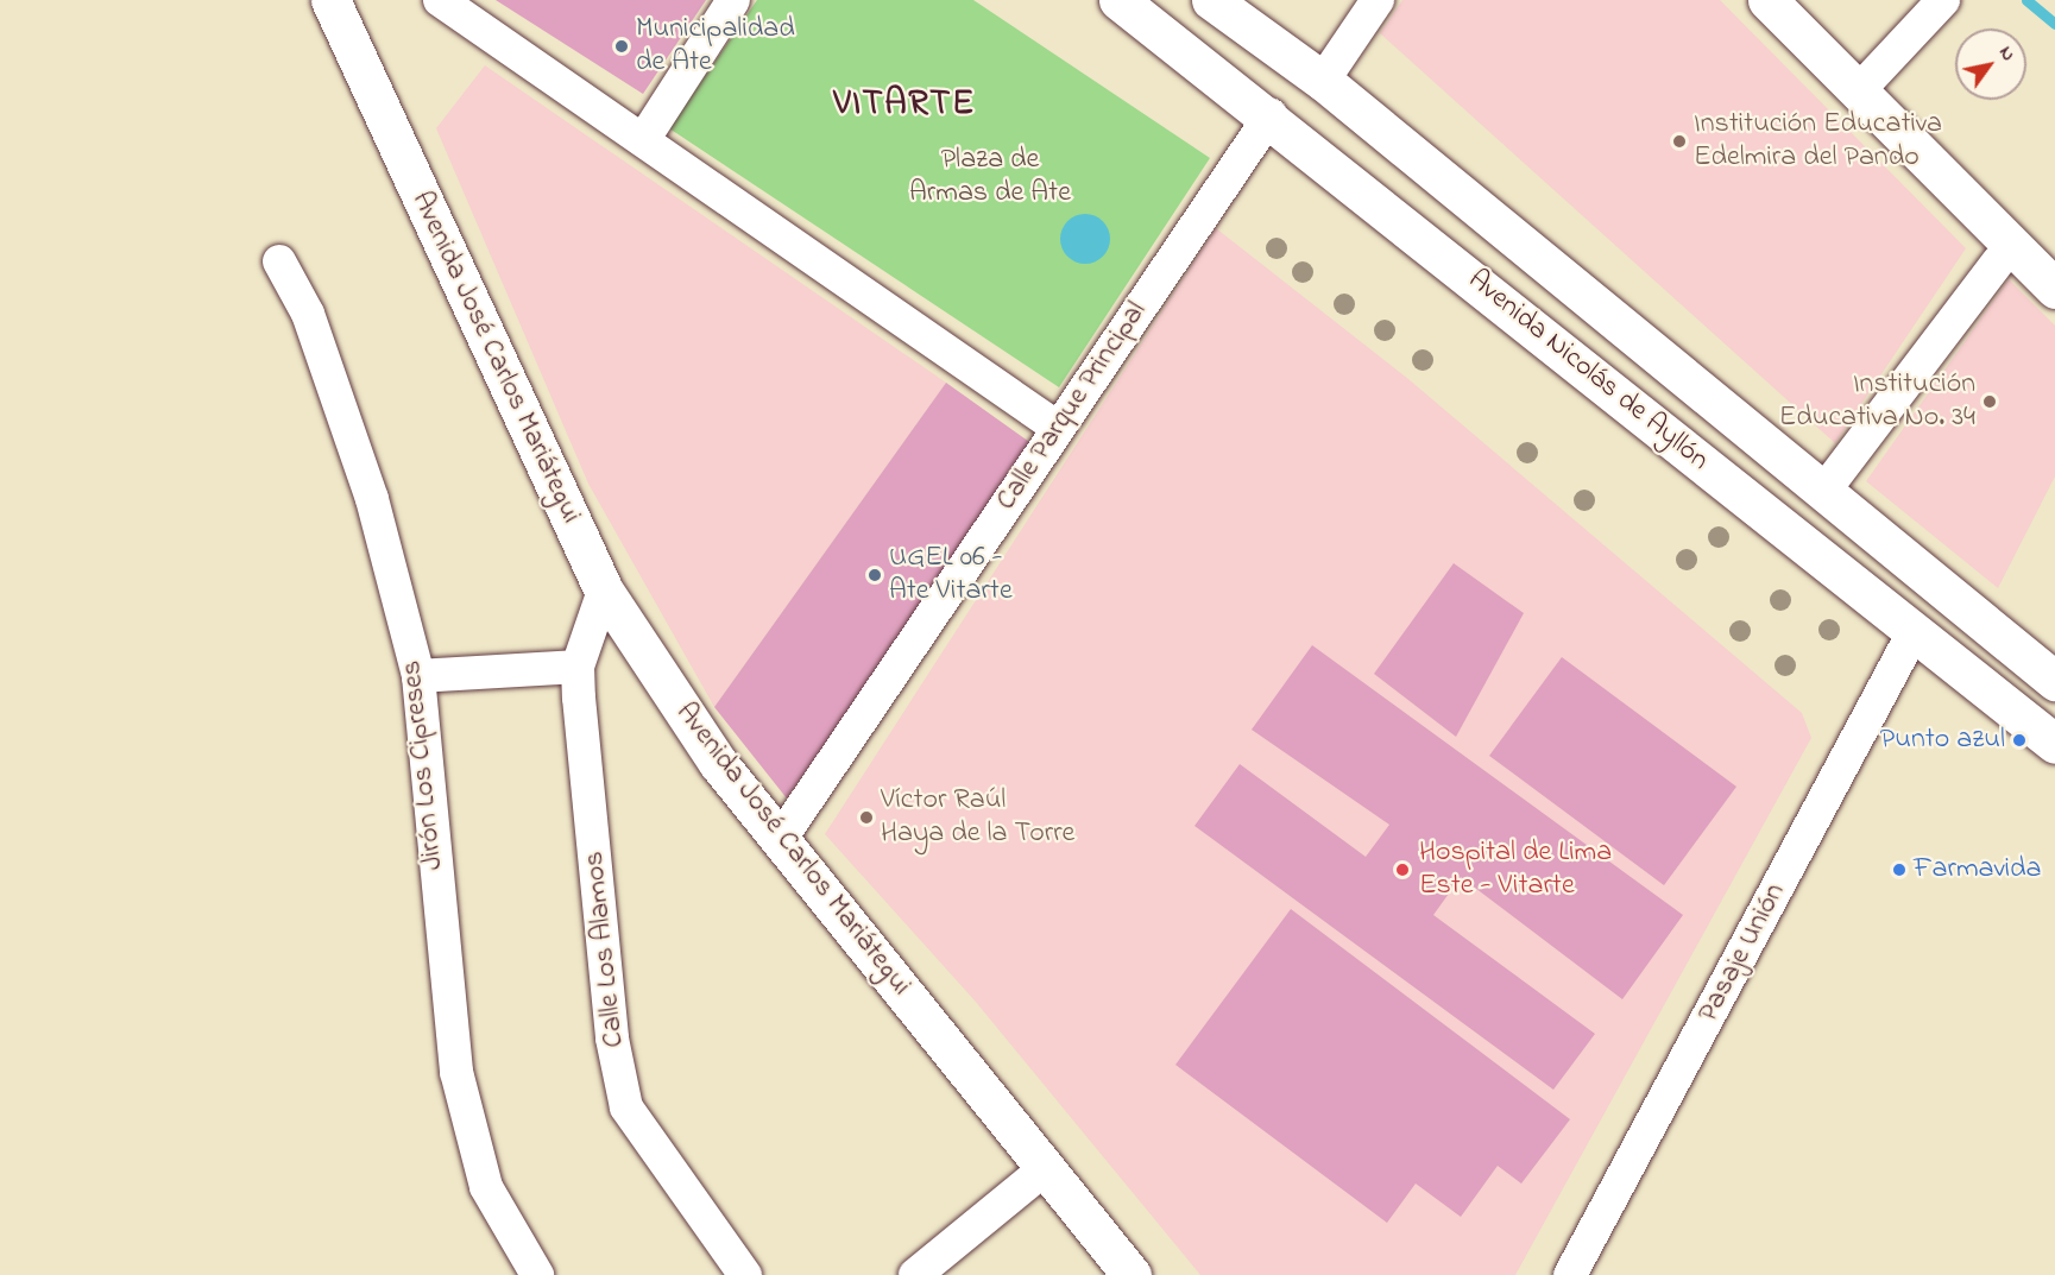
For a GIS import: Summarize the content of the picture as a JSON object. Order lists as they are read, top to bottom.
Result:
{
  "streets": {
    "main road": ["Avenida José Carlos Mariátegui", "Avenida Nicolás de Ayllón"],
    "street": [
      "Calle Parque Principal",
      "Jirón Los Cipreses",
      "Calle Los Alamos",
      "Pasaje Unión"
    ]
  },
  "crossings": [
    ["Avenida José Carlos Mariátegui", "Calle Parque Principal"],
    ["Avenida José Carlos Mariátegui", "Calle Los Alamos"],
    ["Avenida Nicolás de Ayllón", "Calle Parque Principal"],
    ["Avenida Nicolás de Ayllón", "Pasaje Unión"]
  ],
  "districts": ["VITARTE"],
  "parks": ["Plaza de Armas de Ate"],
  "places": [
    "Municipalidad de Ate",
    "Institución Educativa Edelmira del Pando",
    "Institución Educativa No. 34",
    "UGEL 06 - Ate Vitarte",
    "Punto azul",
    "Víctor Raúl Haya de la Torre",
    "Hospital de Lima Este - Vitarte",
    "Farmavida"
  ],
  "north": "top right"
}
